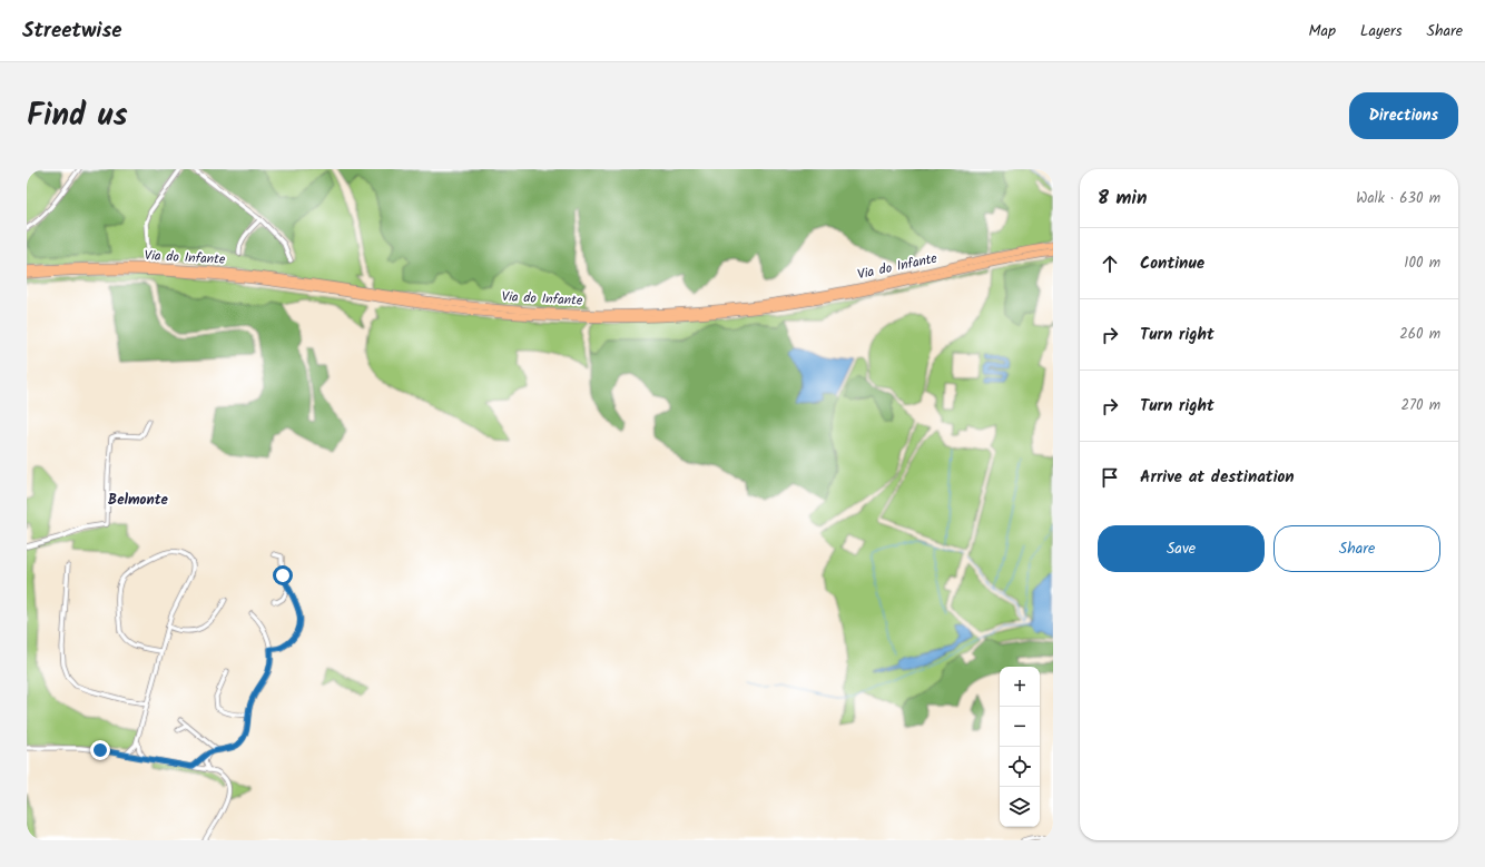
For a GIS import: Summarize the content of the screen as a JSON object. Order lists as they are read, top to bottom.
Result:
{
  "streets": {
    "highway": ["Via do Infante"]
  },
  "districts": ["Belmonte"],
  "page": {
    "header": "Streetwise",
    "nav": ["Map", "Layers", "Share"],
    "title": "Find us",
    "buttons": [
      "Directions",
      ["Save", "Share"]
    ],
    "heading": ["8 min", "Walk · 630 m"],
    "list": [
      ["Continue", "100 m"],
      ["Turn right", "260 m"],
      ["Turn right", "270 m"],
      "Arrive at destination"
    ],
    "map_buttons": ["+", "−"]
  }
}
